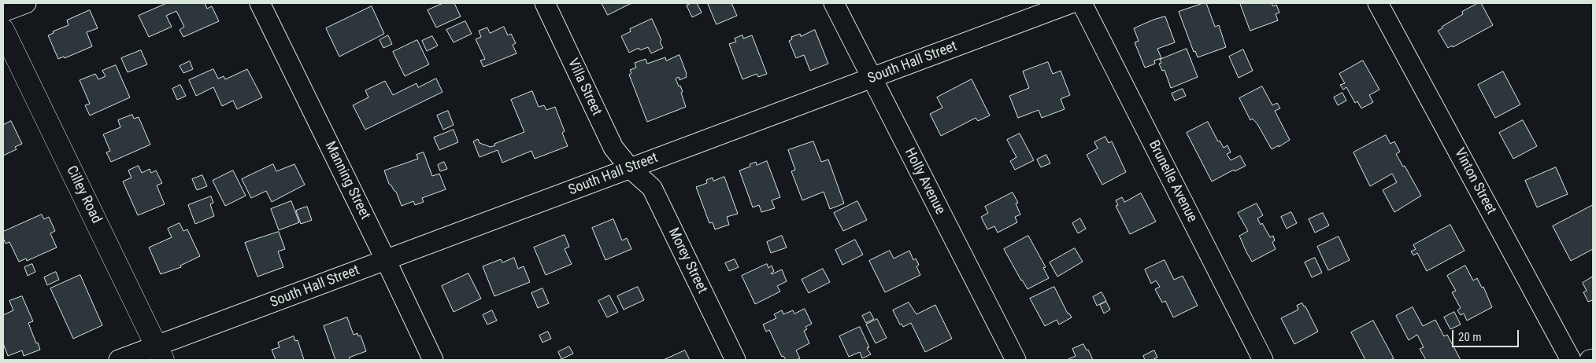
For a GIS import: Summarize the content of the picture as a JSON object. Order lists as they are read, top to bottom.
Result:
{
  "streets": {
    "street": [
      "South Hall Street",
      "Villa Street",
      "Manning Street",
      "Holly Avenue",
      "Brunelle Avenue",
      "Vinton Street",
      "Cilley Road",
      "Morey Street"
    ]
  },
  "crossings": [
    ["South Hall Street", "Villa Street"],
    ["South Hall Street", "Manning Street"],
    ["South Hall Street", "Holly Avenue"],
    ["South Hall Street", "Cilley Road"],
    ["South Hall Street", "Morey Street"],
    ["Villa Street", "Morey Street"]
  ],
  "scale_bar": "20 m"
}
